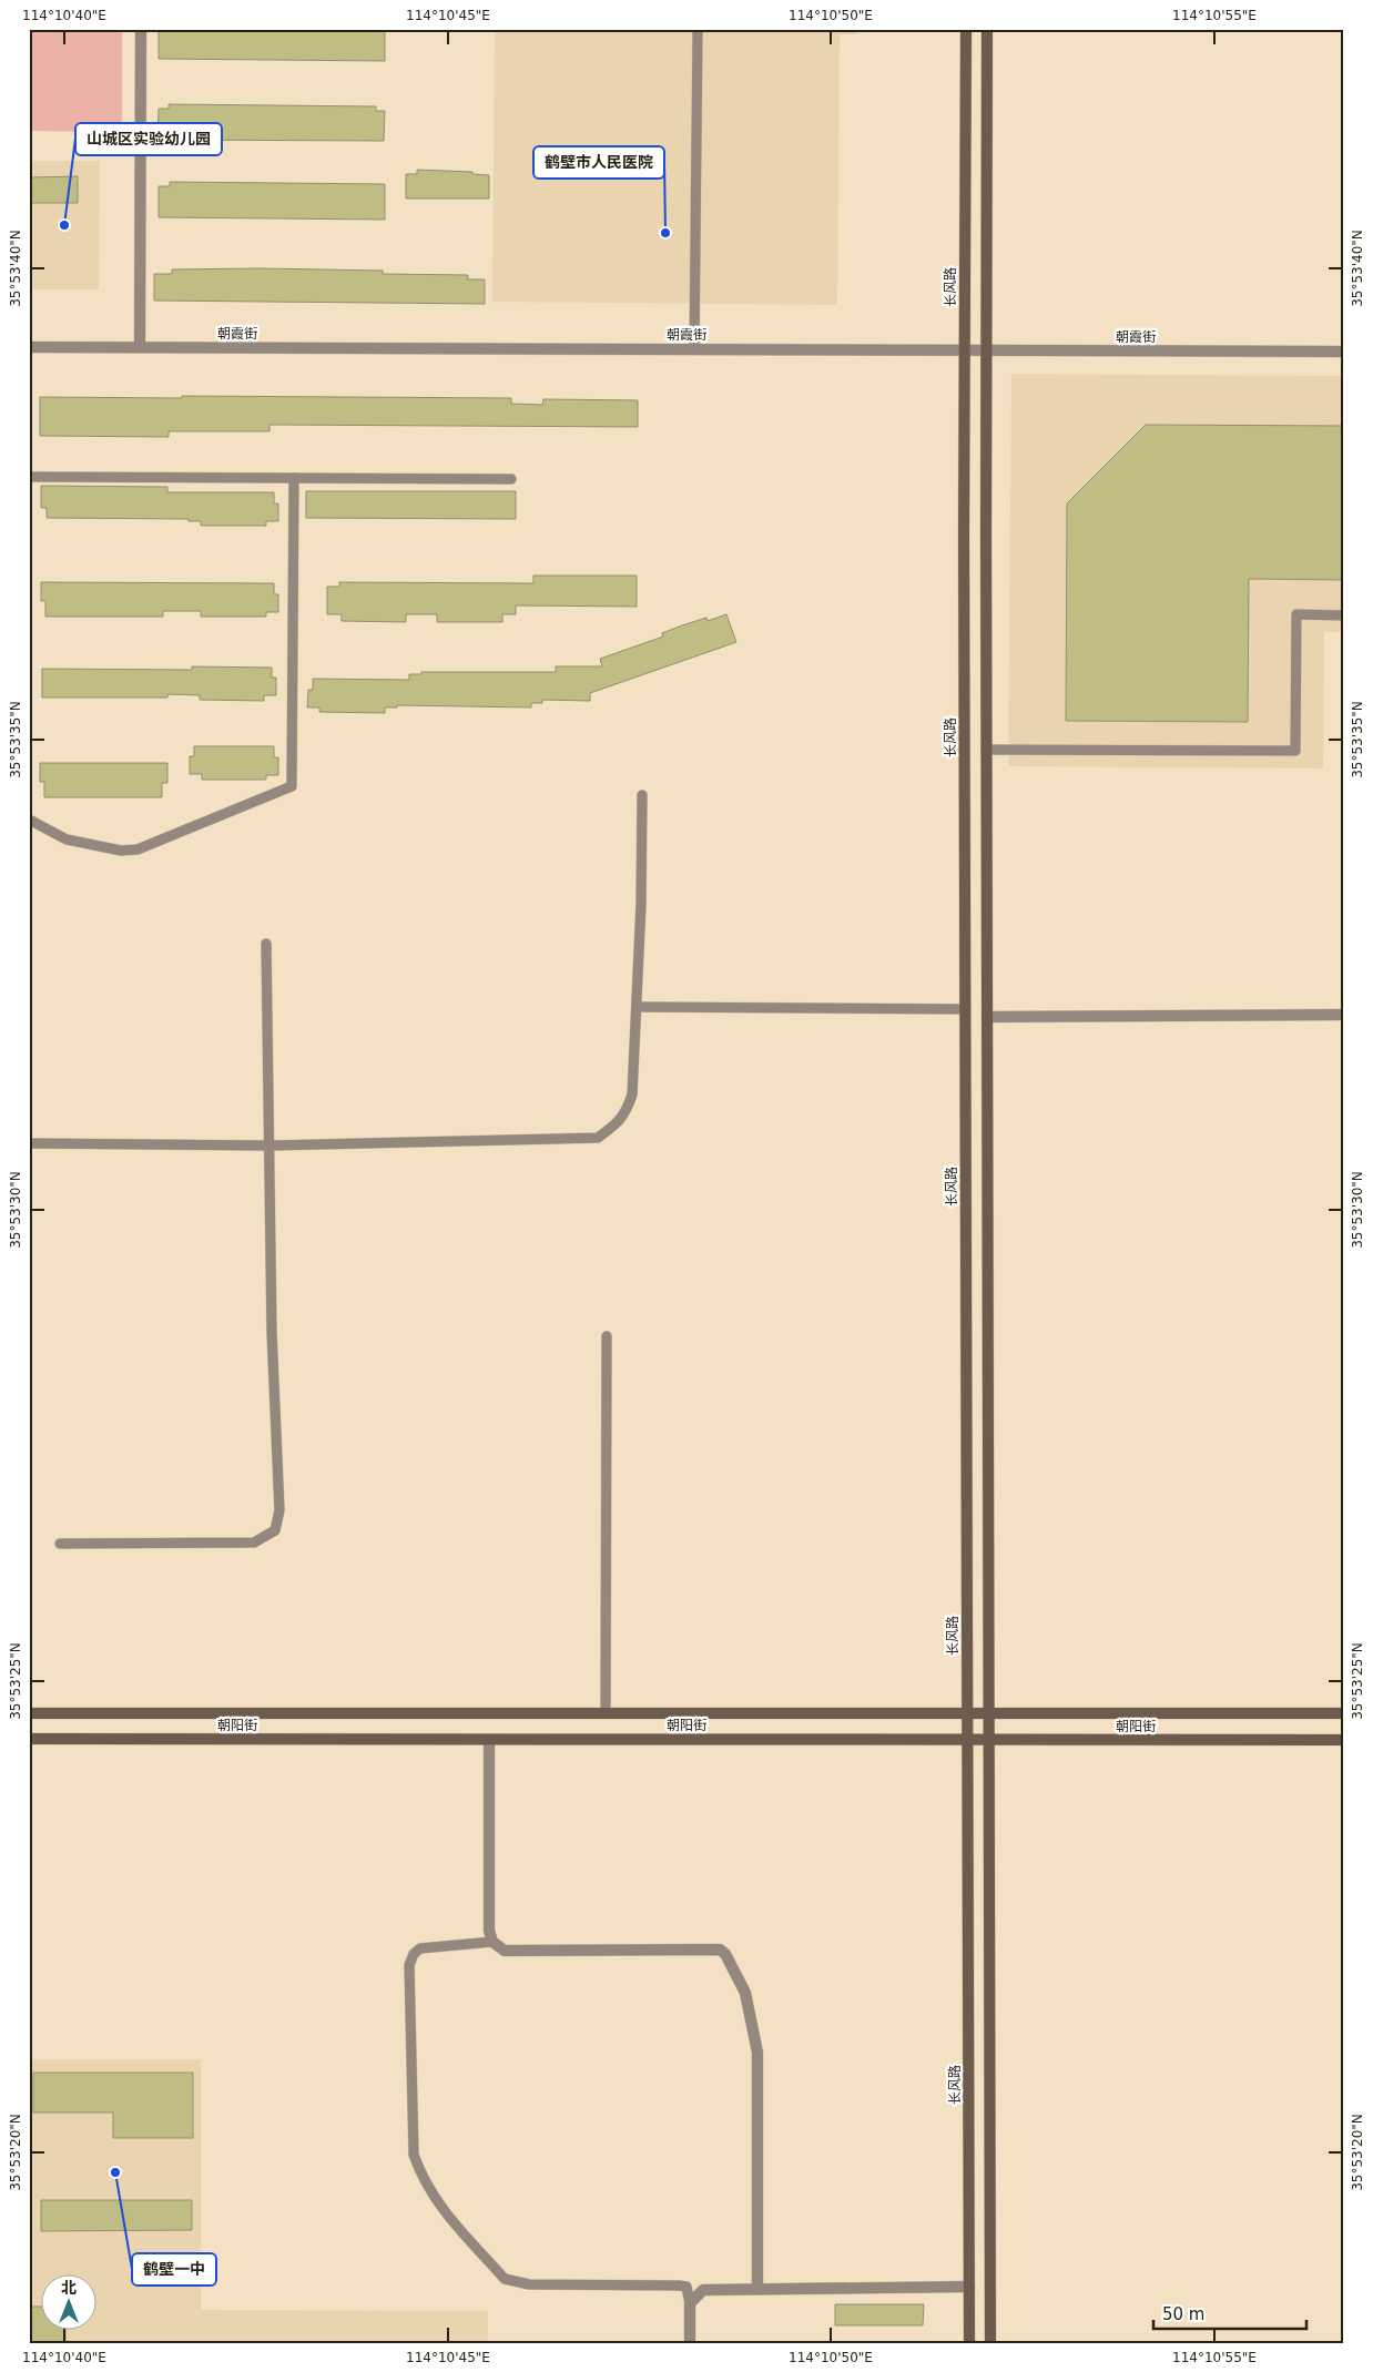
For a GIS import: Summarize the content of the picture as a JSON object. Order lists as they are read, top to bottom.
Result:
{
  "streets": {
    "main road": ["长风路", "朝阳街"],
    "street": ["朝霞街"]
  },
  "crossings": [
    ["长风路", "朝霞街"],
    ["长风路", "朝阳街"]
  ],
  "places": ["山城区实验幼儿园", "鹤壁市人民医院", "鹤壁一中"],
  "scale_bar": "50 m",
  "north": "top",
  "coordinates": [
    "114°10'40\"E",
    "114°10'45\"E",
    "114°10'50\"E",
    "114°10'55\"E",
    "35°53'40\"N",
    "35°53'35\"N",
    "35°53'30\"N",
    "35°53'25\"N",
    "35°53'20\"N"
  ]
}
